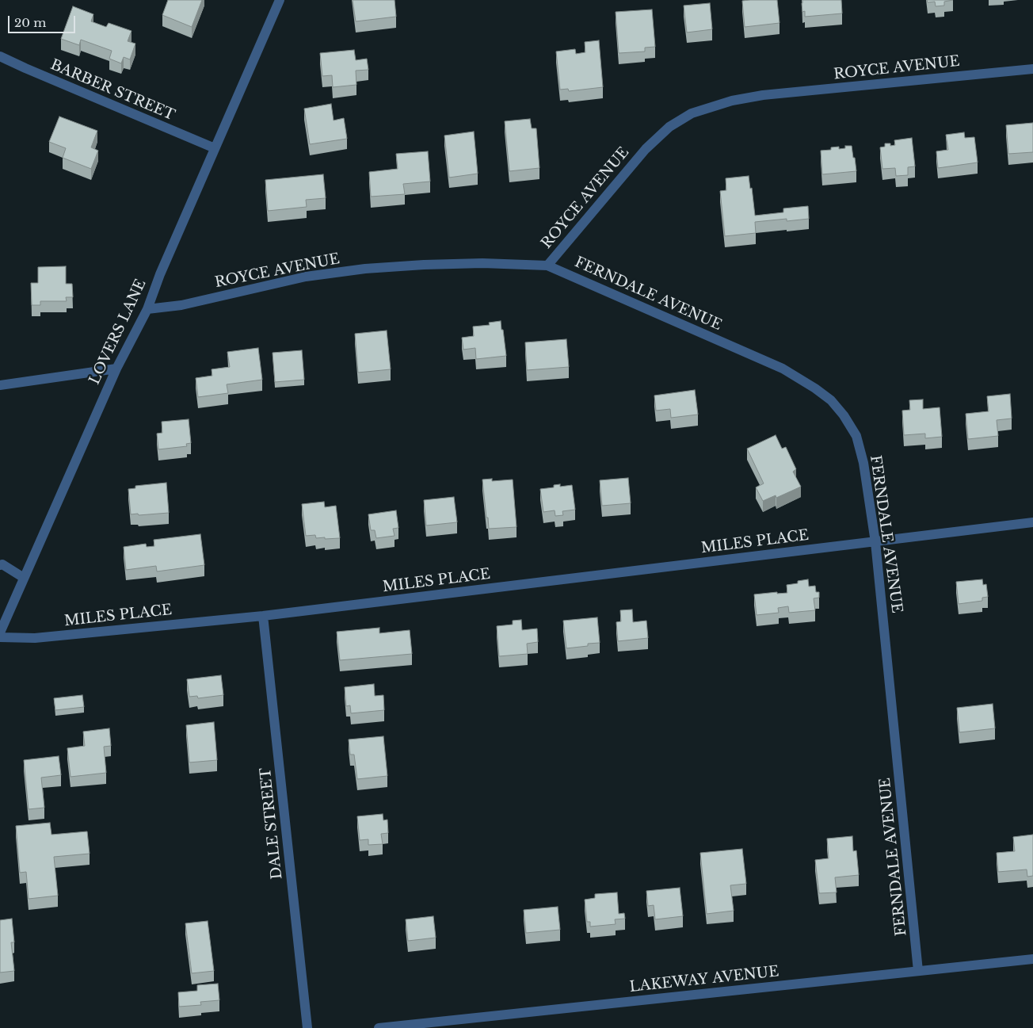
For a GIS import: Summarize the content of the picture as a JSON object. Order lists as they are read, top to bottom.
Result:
{
  "streets": {
    "street": [
      "ROYCE AVENUE",
      "BARBER STREET",
      "FERNDALE AVENUE",
      "LOVERS LANE",
      "MILES PLACE",
      "DALE STREET",
      "LAKEWAY AVENUE"
    ]
  },
  "crossings": [
    ["ROYCE AVENUE", "FERNDALE AVENUE"],
    ["ROYCE AVENUE", "LOVERS LANE"],
    ["BARBER STREET", "LOVERS LANE"],
    ["FERNDALE AVENUE", "MILES PLACE"],
    ["FERNDALE AVENUE", "LAKEWAY AVENUE"],
    ["MILES PLACE", "DALE STREET"]
  ],
  "scale_bar": "20 m"
}
